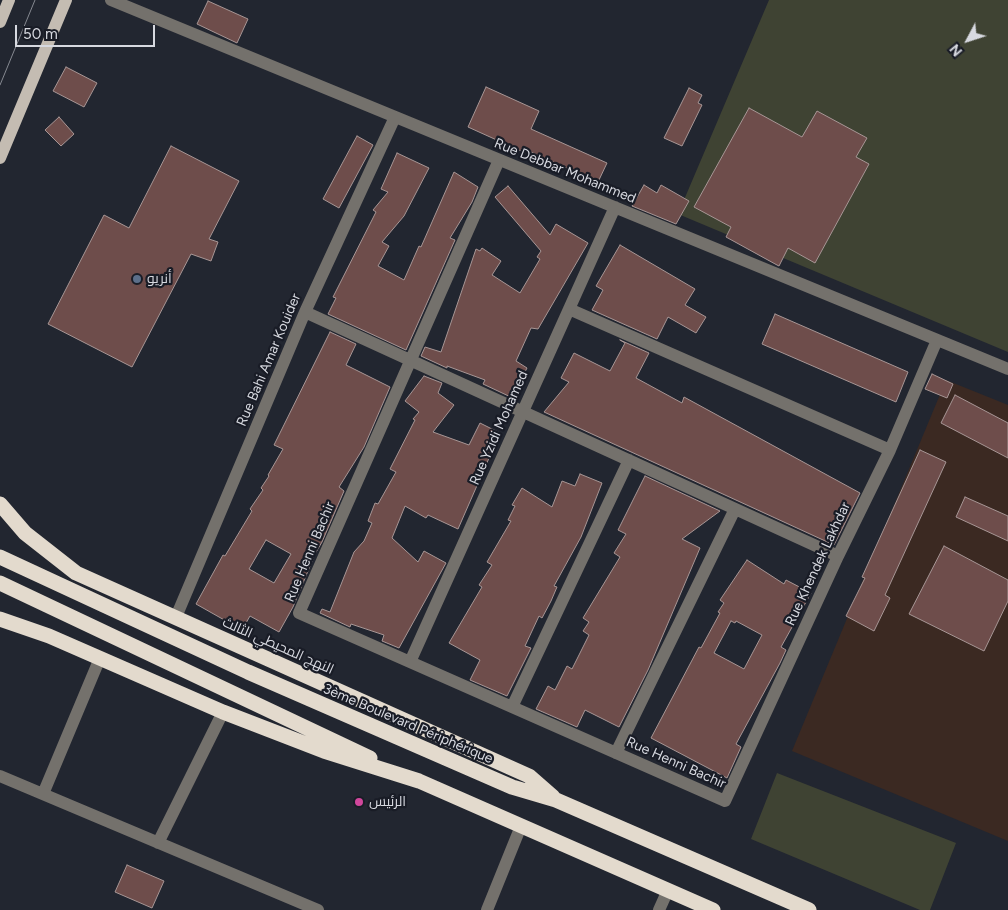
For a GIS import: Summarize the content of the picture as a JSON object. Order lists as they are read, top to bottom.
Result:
{
  "streets": {
    "highway": ["النهج المحيطي الثالث", "3ème Boulevard Périphérique"],
    "street": [
      "Rue Debbar Mohammed",
      "Rue Bahi Amar Kouider",
      "Rue Yzidi Mohamed",
      "Rue Henni Bachir",
      "Rue Khendek Lakhdar"
    ]
  },
  "crossings": [
    ["Rue Debbar Mohammed", "Rue Bahi Amar Kouider"],
    ["Rue Debbar Mohammed", "Rue Yzidi Mohamed"],
    ["Rue Debbar Mohammed", "Rue Henni Bachir"],
    ["Rue Debbar Mohammed", "Rue Khendek Lakhdar"],
    ["Rue Bahi Amar Kouider", "النهج المحيطي الثالث"],
    ["Rue Yzidi Mohamed", "Rue Henni Bachir"],
    ["Rue Henni Bachir", "Rue Khendek Lakhdar"],
    ["النهج المحيطي الثالث", "3ème Boulevard Périphérique"]
  ],
  "places": ["أنريو", "الرئيس"],
  "scale_bar": "50 m",
  "north": "bottom left"
}
